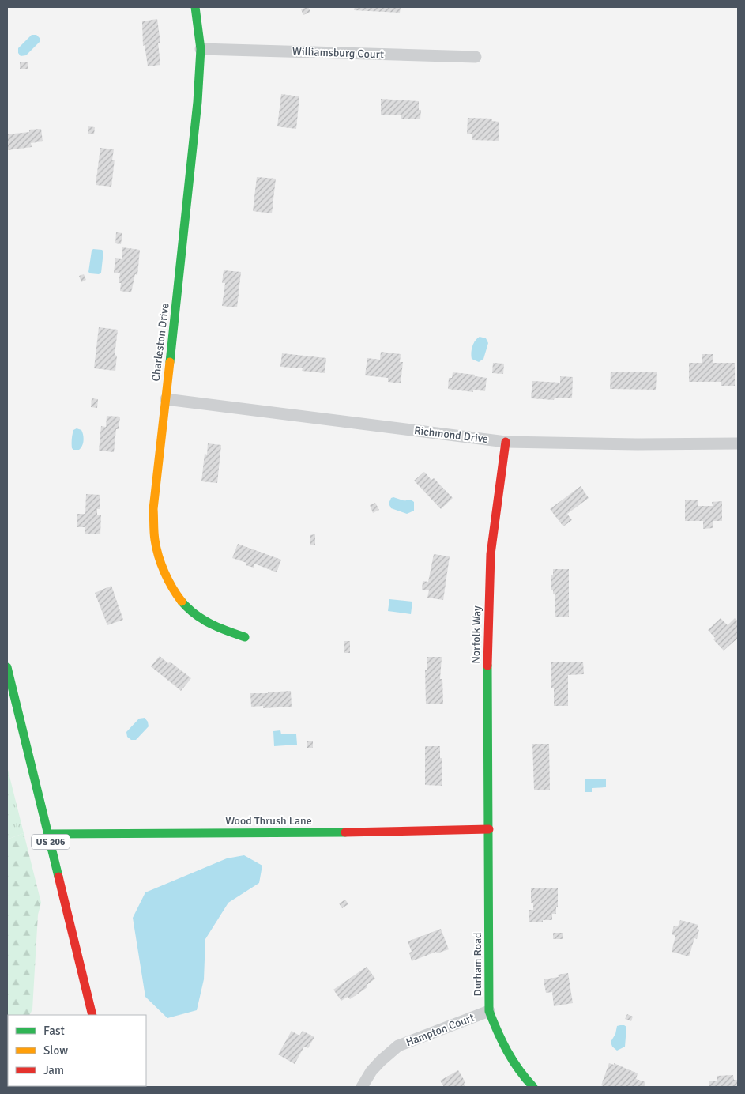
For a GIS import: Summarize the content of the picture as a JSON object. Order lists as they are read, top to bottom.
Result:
{
  "streets": {
    "main road": [
      "Charleston Drive",
      "Norfolk Way",
      "Wood Thrush Lane",
      "US 206",
      "Durham Road"
    ],
    "street": ["Williamsburg Court", "Richmond Drive", "Hampton Court"]
  },
  "crossings": [
    ["Williamsburg Court", "Charleston Drive"],
    ["Charleston Drive", "Richmond Drive"],
    ["Richmond Drive", "Norfolk Way"],
    ["Norfolk Way", "Wood Thrush Lane"],
    ["Norfolk Way", "Durham Road"],
    ["Wood Thrush Lane", "US 206"],
    ["Wood Thrush Lane", "Durham Road"],
    ["Durham Road", "Hampton Court"]
  ],
  "legend": ["Fast", "Slow", "Jam"]
}
